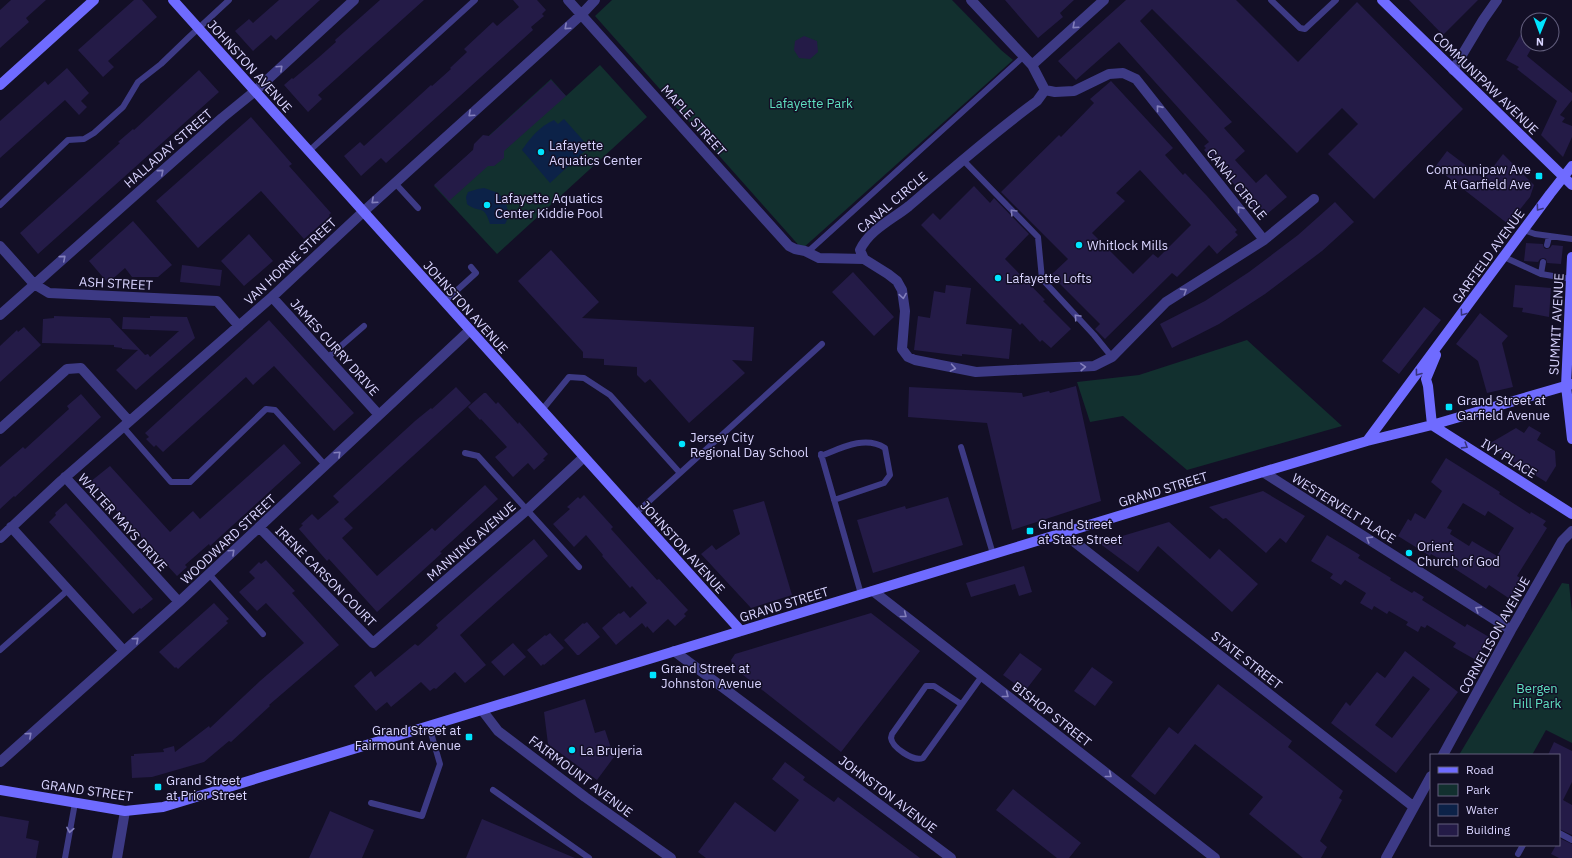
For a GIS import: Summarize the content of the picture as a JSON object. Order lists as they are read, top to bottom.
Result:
{
  "streets": {
    "main road": [
      "JOHNSTON AVENUE",
      "COMMUNIPAW AVENUE",
      "GARFIELD AVENUE",
      "SUMMIT AVENUE",
      "IVY PLACE",
      "GRAND STREET"
    ],
    "street": [
      "MAPLE STREET",
      "HALLADAY STREET",
      "CANAL CIRCLE",
      "VAN HORNE STREET",
      "ASH STREET",
      "JAMES CURRY DRIVE",
      "WESTERVELT PLACE",
      "WALTER MAYS DRIVE",
      "WOODWARD STREET",
      "MANNING AVENUE",
      "IRENE CARSON COURT",
      "CORNELISON AVENUE",
      "STATE STREET",
      "BISHOP STREET",
      "FAIRMOUNT AVENUE"
    ]
  },
  "crossings": [
    ["JOHNSTON AVENUE", "HALLADAY STREET"],
    ["JOHNSTON AVENUE", "VAN HORNE STREET"],
    ["JOHNSTON AVENUE", "GRAND STREET"],
    ["JOHNSTON AVENUE", "WOODWARD STREET"],
    ["JOHNSTON AVENUE", "MANNING AVENUE"],
    ["COMMUNIPAW AVENUE", "GARFIELD AVENUE"],
    ["MAPLE STREET", "CANAL CIRCLE"],
    ["MAPLE STREET", "VAN HORNE STREET"],
    ["HALLADAY STREET", "ASH STREET"],
    ["GARFIELD AVENUE", "IVY PLACE"],
    ["GARFIELD AVENUE", "GRAND STREET"],
    ["VAN HORNE STREET", "ASH STREET"],
    ["VAN HORNE STREET", "JAMES CURRY DRIVE"],
    ["VAN HORNE STREET", "WALTER MAYS DRIVE"],
    ["SUMMIT AVENUE", "GRAND STREET"],
    ["JAMES CURRY DRIVE", "WOODWARD STREET"],
    ["IVY PLACE", "GRAND STREET"],
    ["GRAND STREET", "WESTERVELT PLACE"],
    ["GRAND STREET", "STATE STREET"],
    ["GRAND STREET", "BISHOP STREET"],
    ["GRAND STREET", "FAIRMOUNT AVENUE"],
    ["WESTERVELT PLACE", "CORNELISON AVENUE"],
    ["WALTER MAYS DRIVE", "WOODWARD STREET"],
    ["WOODWARD STREET", "IRENE CARSON COURT"],
    ["MANNING AVENUE", "IRENE CARSON COURT"]
  ],
  "one_way": [
    "HALLADAY STREET",
    "GARFIELD AVENUE",
    "VAN HORNE STREET",
    "IVY PLACE",
    "WESTERVELT PLACE",
    "WOODWARD STREET",
    "BISHOP STREET"
  ],
  "parks": ["Lafayette Park", "Bergen Hill Park"],
  "places": {
    "other": [
      "Lafayette Aquatics Center",
      "Lafayette Aquatics Center Kiddie Pool",
      "Whitlock Mills",
      "Lafayette Lofts",
      "Jersey City Regional Day School",
      "Orient Church of God",
      "La Brujeria"
    ],
    "transit": [
      "Communipaw Ave At Garfield Ave",
      "Grand Street at Garfield Avenue",
      "Grand Street at State Street",
      "Grand Street at Johnston Avenue",
      "Grand Street at Fairmount Avenue",
      "Grand Street at Prior Street"
    ]
  },
  "legend": [
    "Road",
    "Park",
    "Water",
    "Building"
  ],
  "north": "bottom"
}
